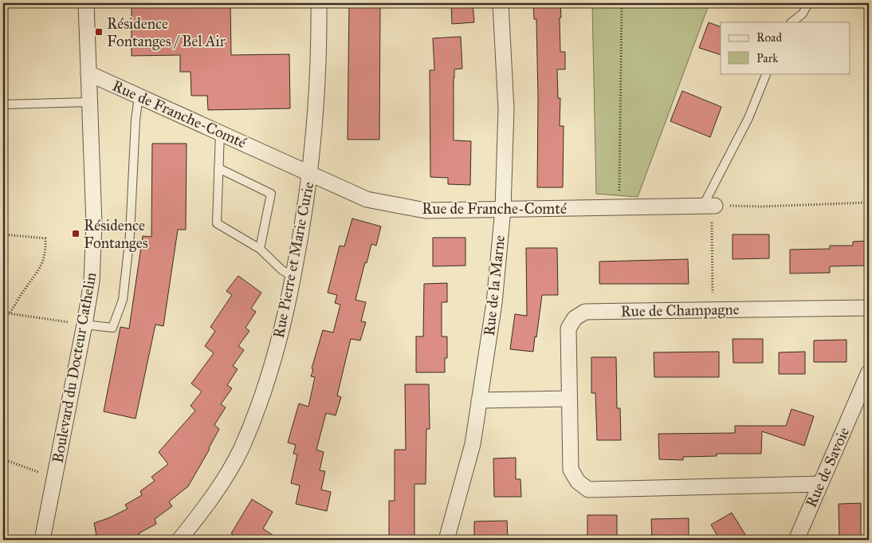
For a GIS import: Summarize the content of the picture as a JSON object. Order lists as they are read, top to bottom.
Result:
{
  "streets": {
    "street": [
      "Rue de Franche-Comté",
      "Rue Pierre et Marie Curie",
      "Rue de la Marne",
      "Rue de Champagne",
      "Boulevard du Docteur Cathelin",
      "Rue de Savoie"
    ]
  },
  "crossings": [
    ["Rue de Franche-Comté", "Rue Pierre et Marie Curie"],
    ["Rue de Franche-Comté", "Rue de la Marne"],
    ["Rue de Franche-Comté", "Boulevard du Docteur Cathelin"],
    ["Rue de Champagne", "Rue de Savoie"]
  ],
  "places": {
    "transit": ["Résidence Fontanges / Bel Air", "Résidence Fontanges"]
  },
  "legend": ["Road", "Park"]
}
